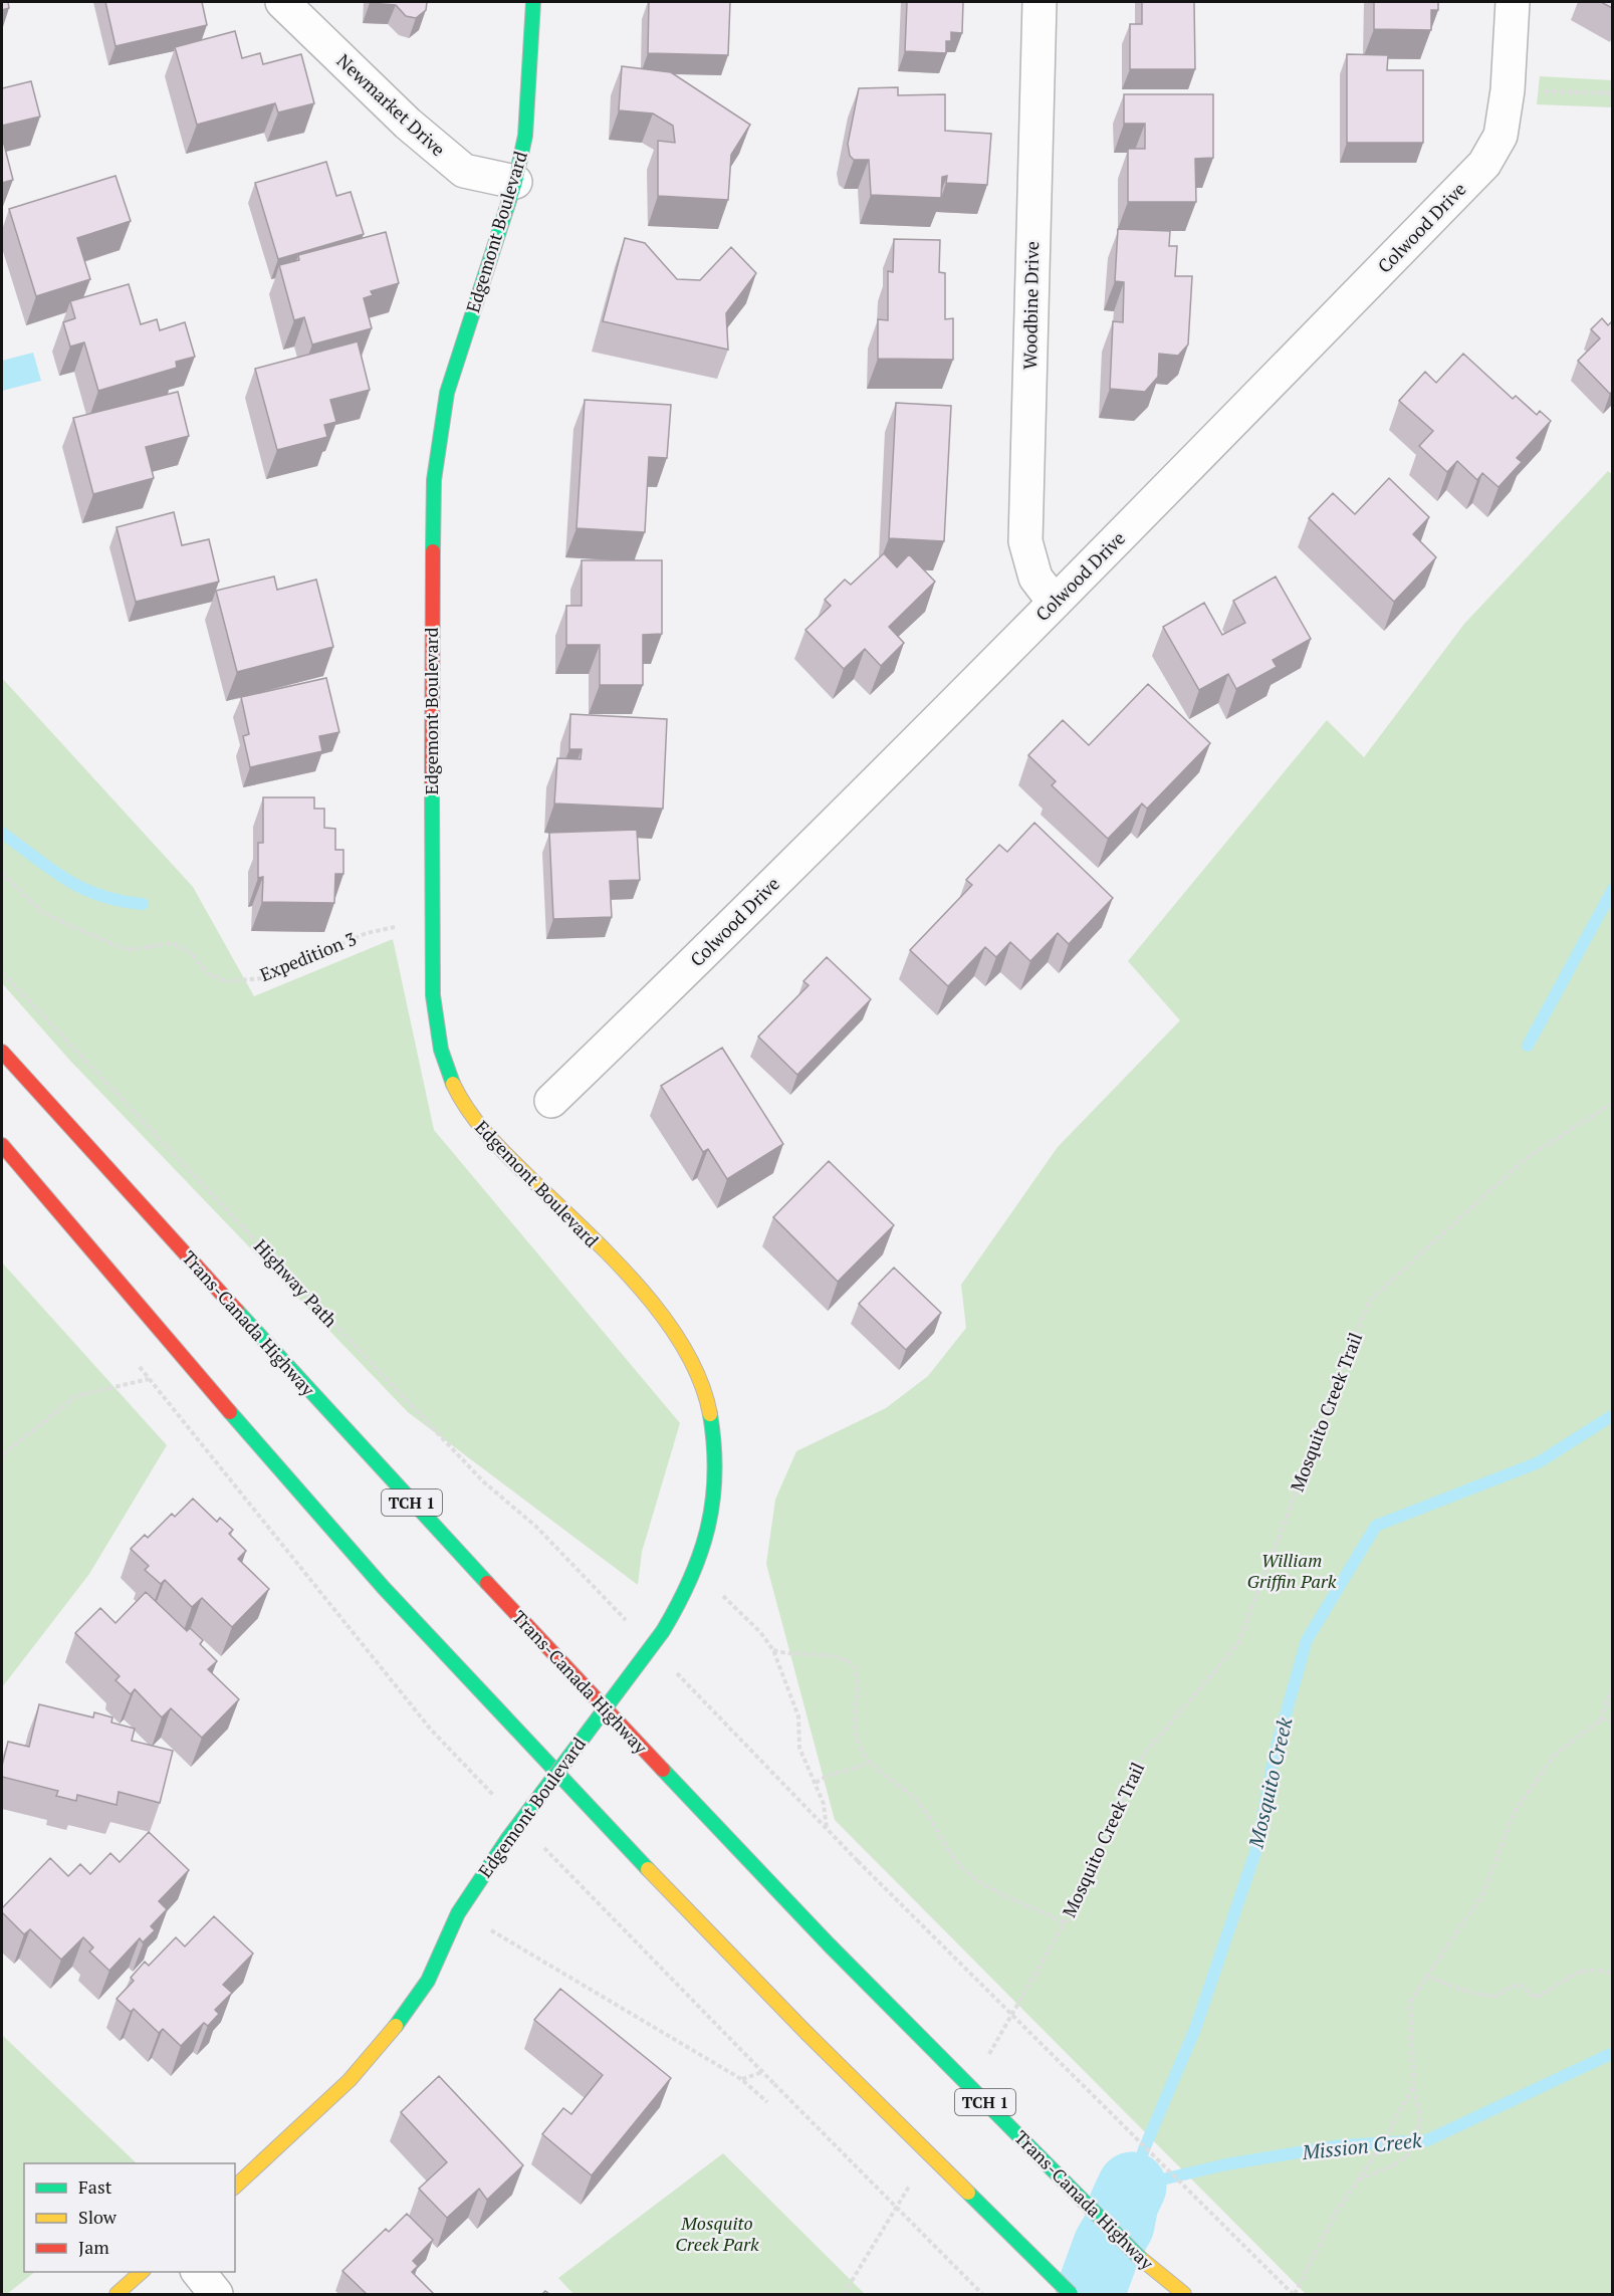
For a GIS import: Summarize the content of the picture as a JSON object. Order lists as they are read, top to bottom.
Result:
{
  "streets": {
    "main road": ["Edgemont Boulevard", "Trans-Canada Highway", "TCH 1"],
    "street": ["Newmarket Drive", "Colwood Drive", "Woodbine Drive"],
    "path": ["Expedition 3", "Highway Path", "Mosquito Creek Trail"]
  },
  "crossings": [
    ["Newmarket Drive", "Edgemont Boulevard"],
    ["Colwood Drive", "Woodbine Drive"],
    ["Edgemont Boulevard", "Expedition 3"]
  ],
  "water": ["Mosquito Creek", "Mission Creek"],
  "parks": ["William Griffin Park", "Mosquito Creek Park"],
  "legend": ["Fast", "Slow", "Jam"]
}
